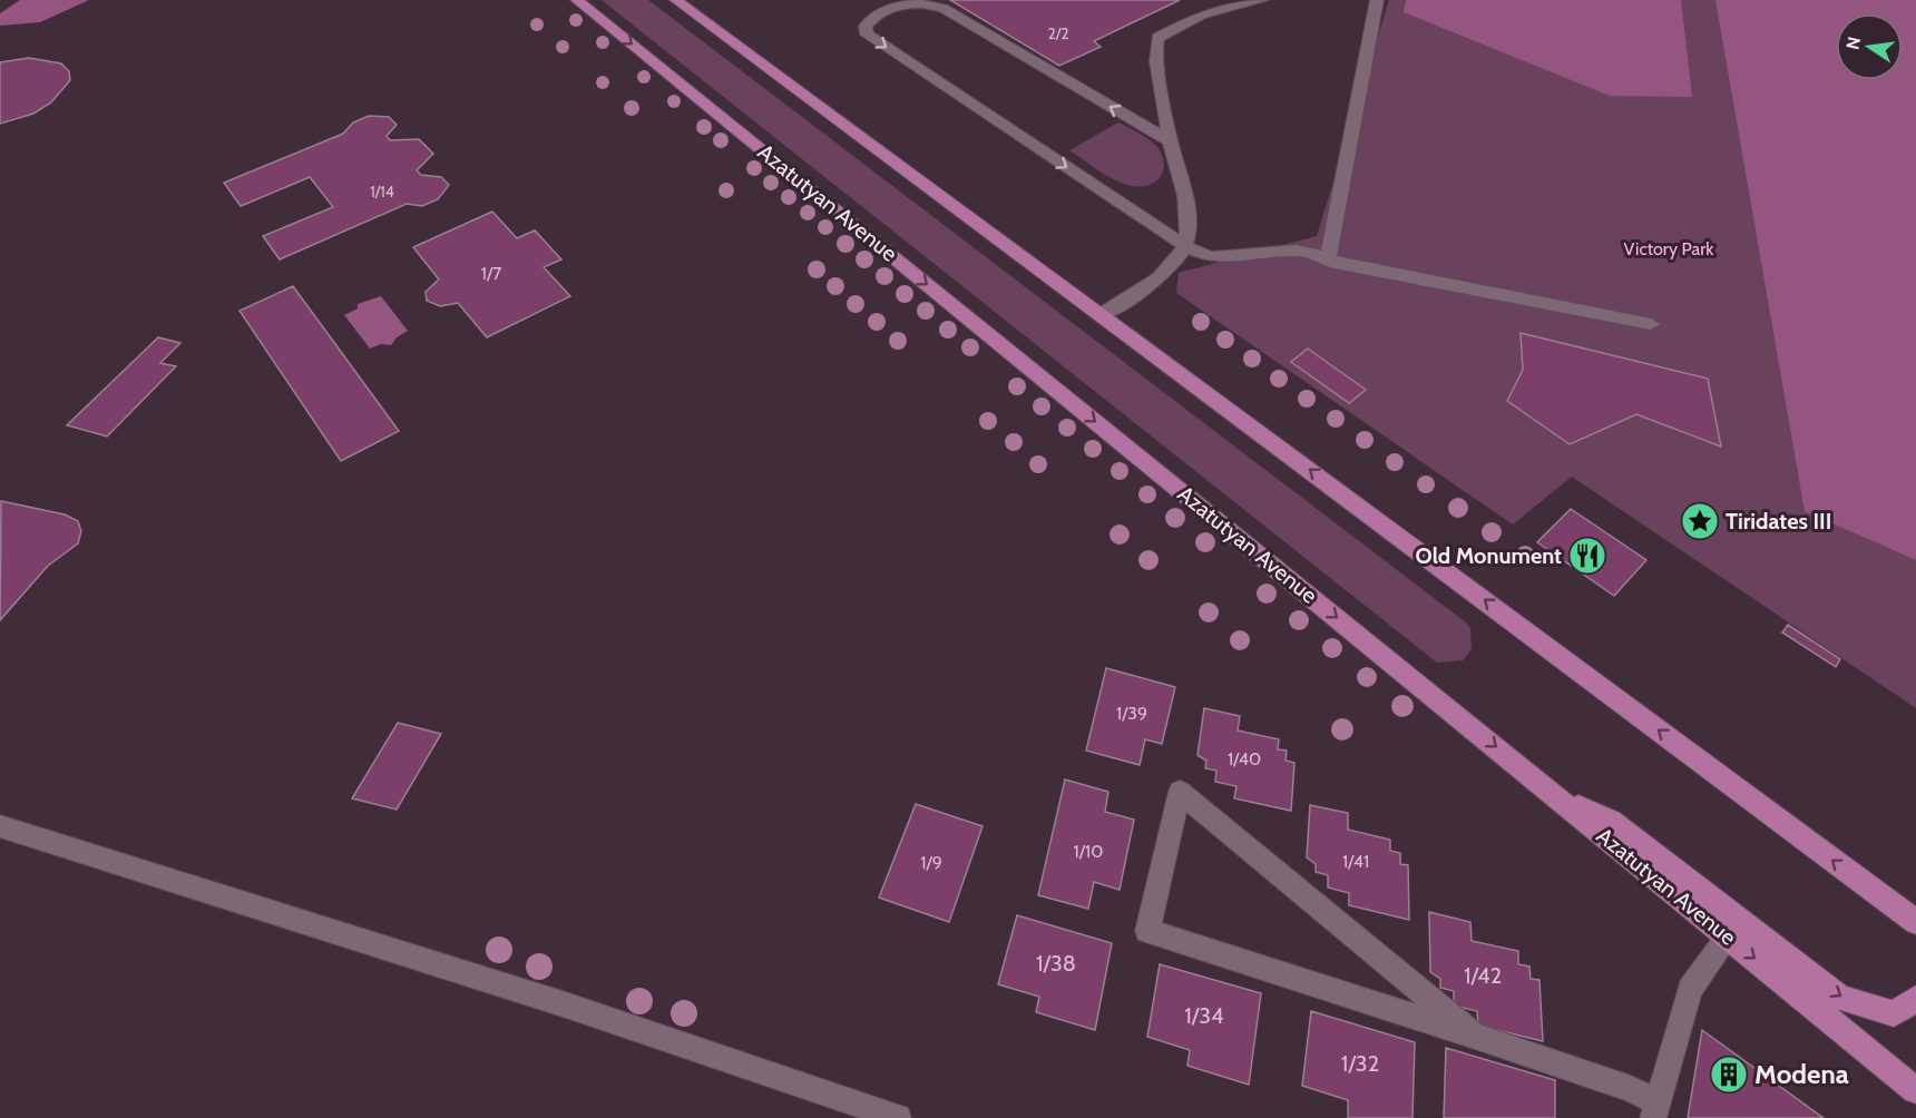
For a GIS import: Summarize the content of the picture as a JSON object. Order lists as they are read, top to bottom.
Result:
{
  "streets": {
    "main road": ["Azatutyan Avenue"]
  },
  "parks": ["Victory Park"],
  "places": {
    "place": ["Tiridates III"],
    "restaurant": ["Old Monument"],
    "building": ["Modena"]
  },
  "house_numbers": [
    "2/2",
    "1/14",
    "1/7",
    "1/39",
    "1/40",
    "1/10",
    "1/41",
    "1/9",
    "1/38",
    "1/42",
    "1/34",
    "1/32"
  ],
  "north": "left"
}
